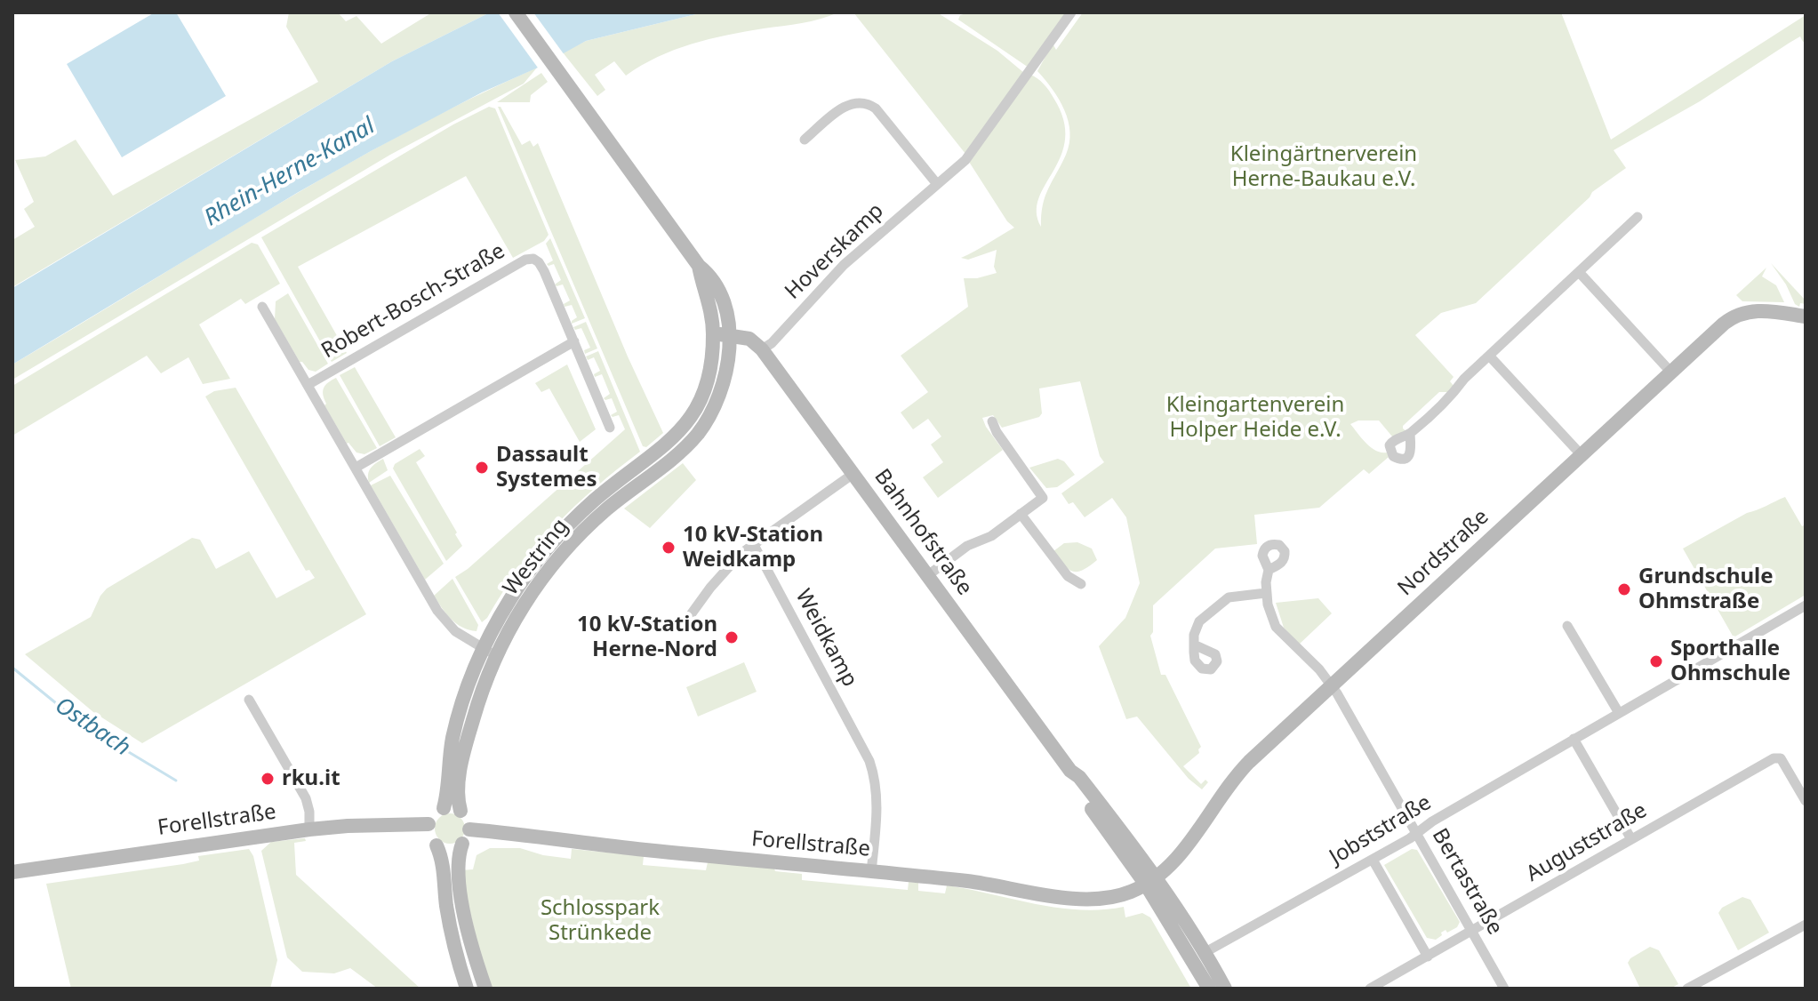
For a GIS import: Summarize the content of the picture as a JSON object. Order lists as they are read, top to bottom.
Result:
{
  "streets": {
    "street": [
      "Hoverskamp",
      "Robert-Bosch-Straße",
      "Bahnhofstraße",
      "Nordstraße",
      "Westring",
      "Weidkamp",
      "Forellstraße",
      "Jobststraße",
      "Auguststraße",
      "Bertastraße"
    ]
  },
  "crossings": [
    ["Hoverskamp", "Bahnhofstraße"],
    ["Robert-Bosch-Straße", "Westring"],
    ["Bahnhofstraße", "Nordstraße"],
    ["Bahnhofstraße", "Westring"],
    ["Bahnhofstraße", "Forellstraße"],
    ["Bahnhofstraße", "Jobststraße"],
    ["Nordstraße", "Forellstraße"],
    ["Nordstraße", "Bertastraße"],
    ["Westring", "Forellstraße"],
    ["Weidkamp", "Forellstraße"],
    ["Jobststraße", "Bertastraße"],
    ["Auguststraße", "Bertastraße"]
  ],
  "water": ["Rhein-Herne-Kanal", "Ostbach"],
  "parks": ["Kleingärtnerverein Herne-Baukau e.V.", "Kleingartenverein Holper Heide e.V.", "Schlosspark Strünkede"],
  "places": [
    "Dassault Systemes",
    "10 kV-Station Weidkamp",
    "Grundschule Ohmstraße",
    "10 kV-Station Herne-Nord",
    "Sporthalle Ohmschule",
    "rku.it"
  ]
}
